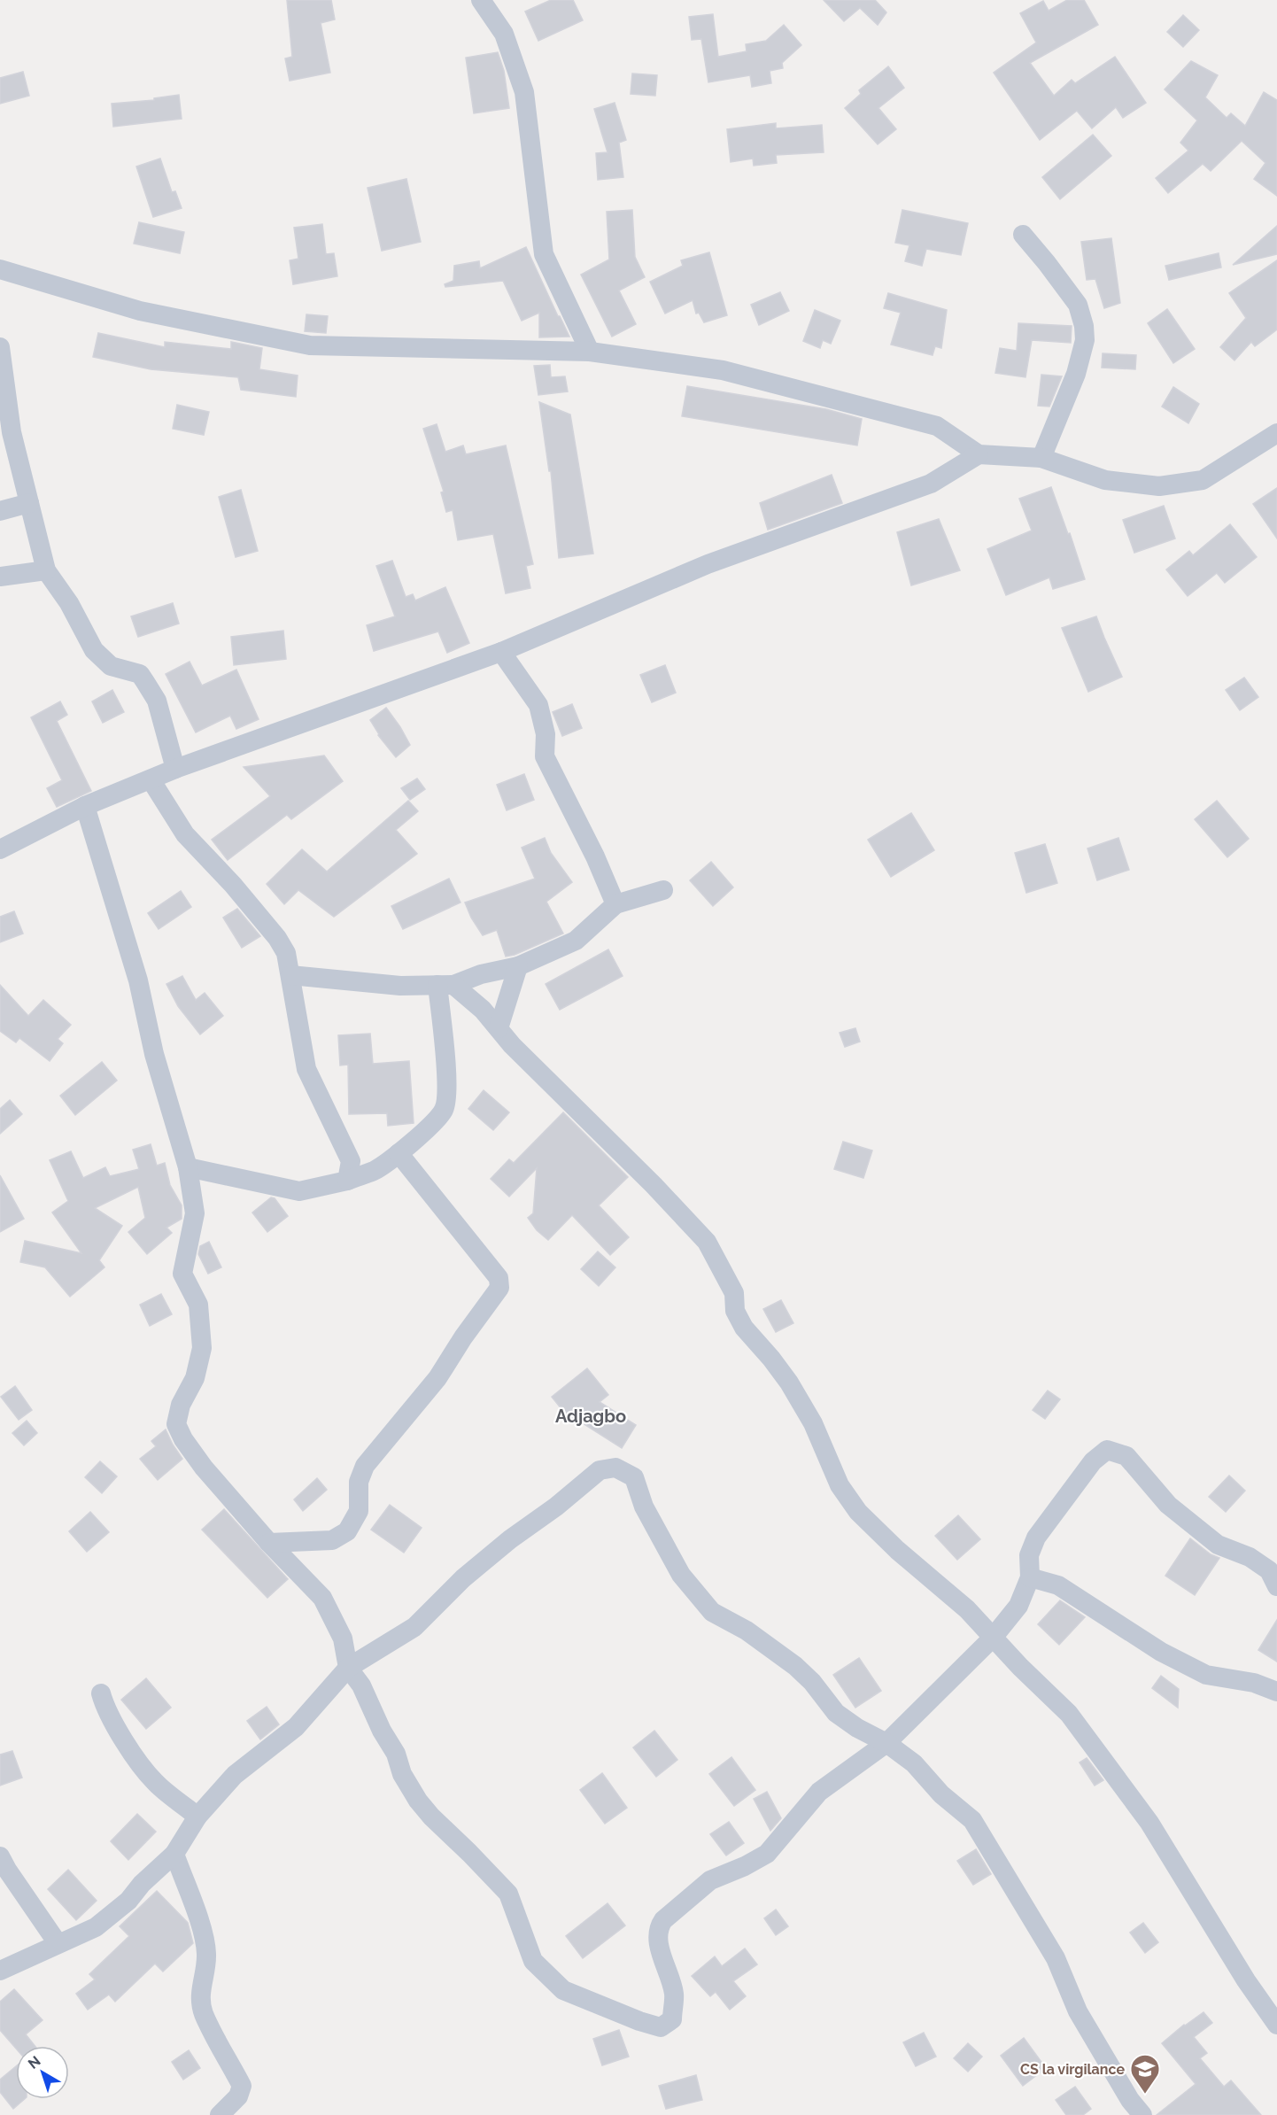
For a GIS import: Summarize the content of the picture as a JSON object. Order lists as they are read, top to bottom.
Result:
{
  "districts": ["Adjagbo"],
  "places": {
    "school or university": ["CS la virgilance"]
  },
  "north": "top left"
}
